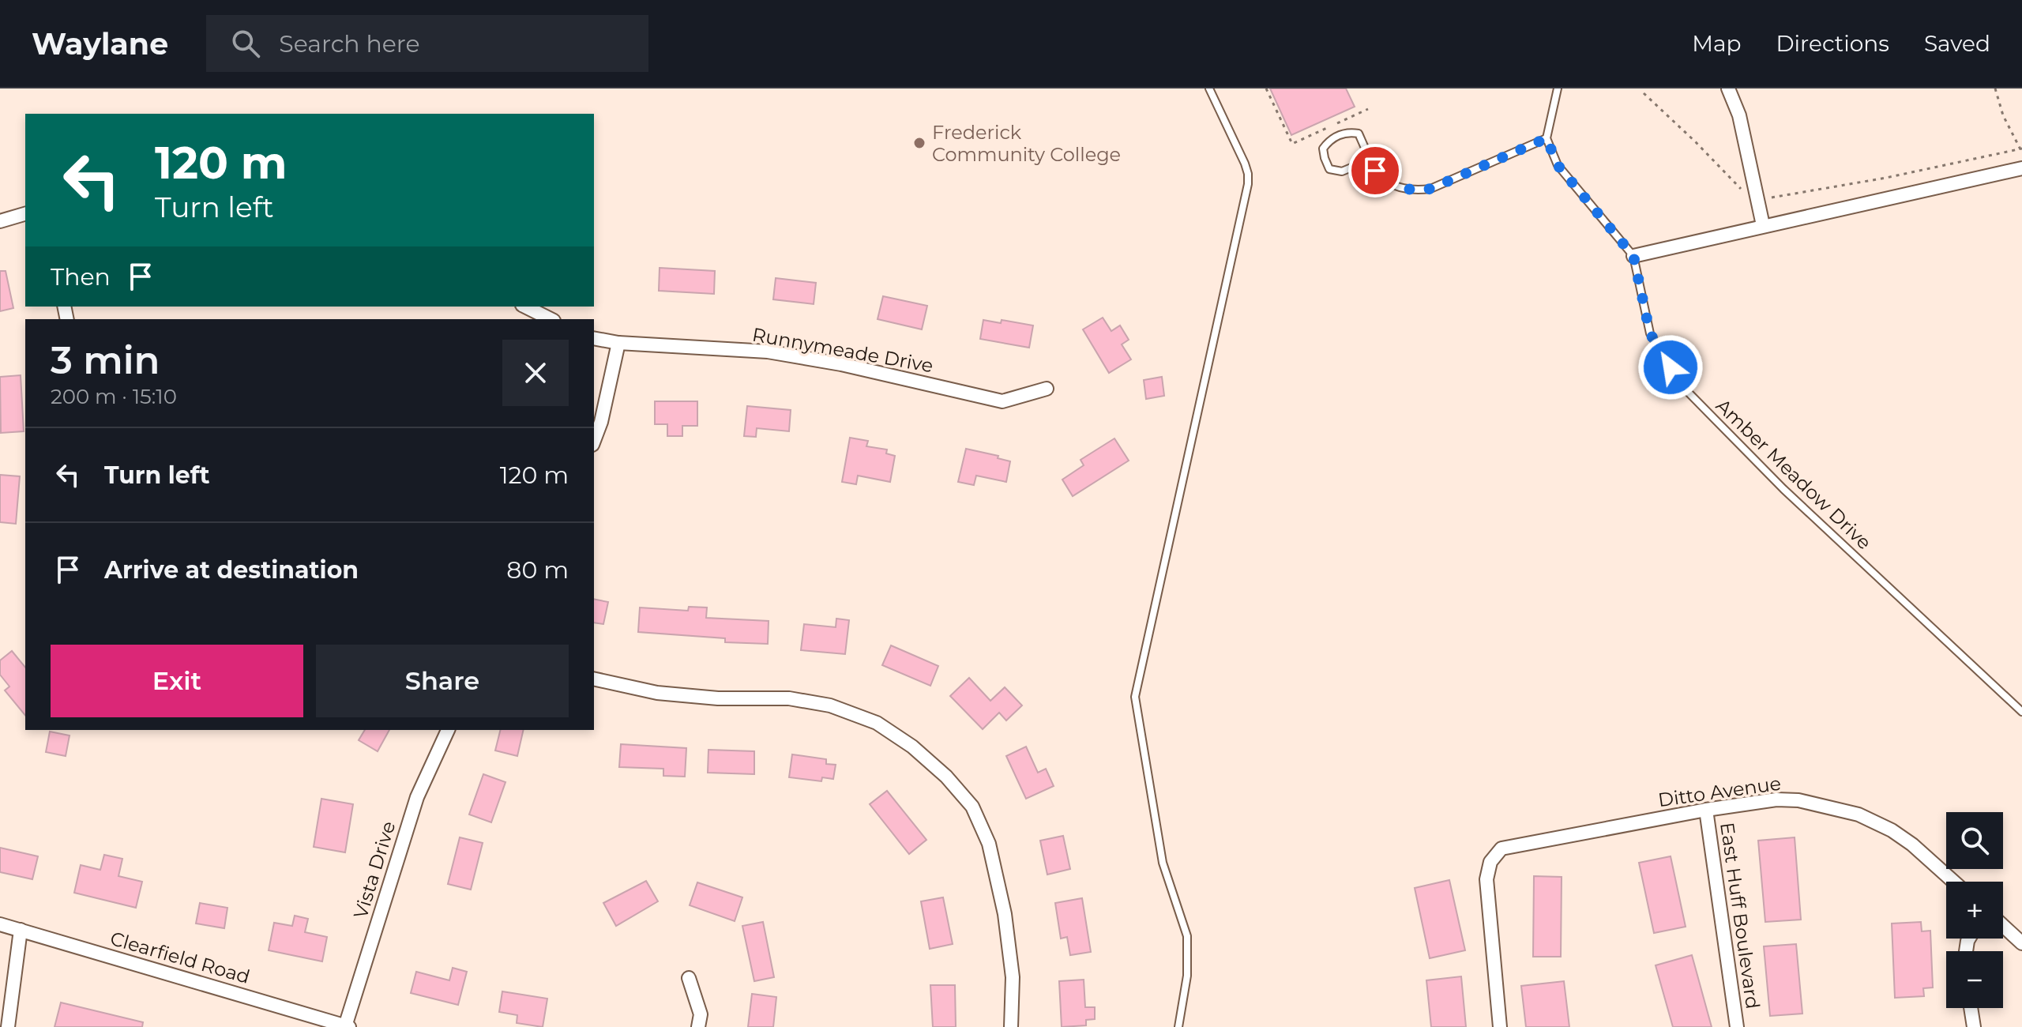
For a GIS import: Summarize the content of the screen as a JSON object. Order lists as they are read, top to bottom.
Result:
{
  "streets": {
    "street": [
      "Runnymeade Drive",
      "Ditto Avenue",
      "Vista Drive",
      "East Huff Boulevard",
      "Clearfield Road"
    ],
    "lane": ["Amber Meadow Drive"]
  },
  "crossings": [
    ["Ditto Avenue", "East Huff Boulevard"],
    ["Vista Drive", "Clearfield Road"]
  ],
  "places": ["Frederick Community College"],
  "page": {
    "header": "Waylane",
    "search": "Search here",
    "nav": ["Map", "Directions", "Saved"],
    "turn": ["120 m", "Turn left"],
    "then": "Then",
    "heading": ["3 min", "200 m · 15:10"],
    "list": [
      {
        "name": "Turn left",
        "value": "120 m"
      },
      {
        "name": "Arrive at destination",
        "value": "80 m"
      }
    ],
    "buttons": ["Exit", "Share"],
    "map_buttons": ["+", "−"]
  }
}
